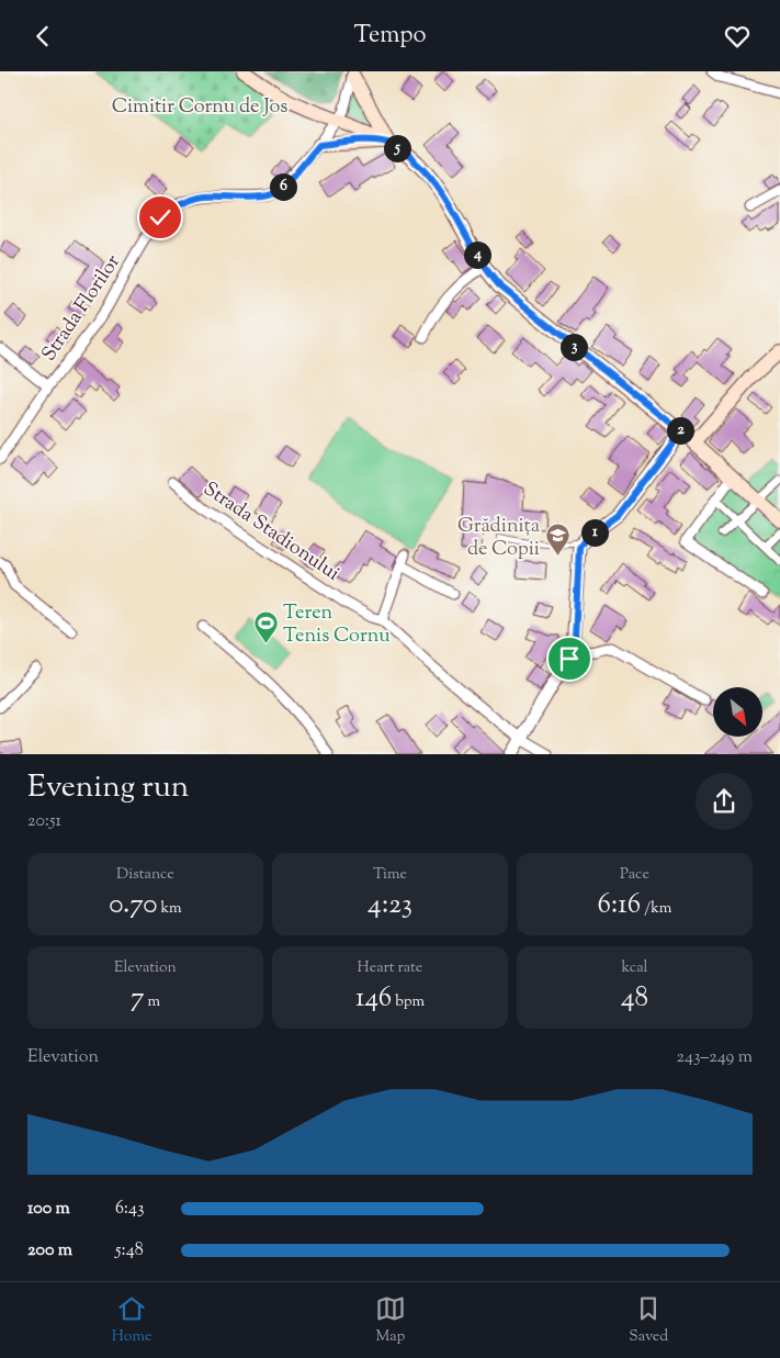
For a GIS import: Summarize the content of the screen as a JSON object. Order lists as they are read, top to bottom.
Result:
{
  "streets": {
    "street": ["Strada Florilor", "Strada Stadionului"]
  },
  "parks": ["Cimitir Cornu de Jos"],
  "places": {
    "school or university": ["Grădinița de Copii"],
    "sports": ["Teren Tenis Cornu"]
  },
  "north": "bottom right",
  "page": {
    "header": "Tempo",
    "pins": [
      "5",
      "6",
      "4",
      "3",
      "2",
      "1"
    ],
    "heading": ["Evening run", "20:51"],
    "stats": [
      ["Distance", "0.70 km"],
      ["Time", "4:23"],
      ["Pace", "6:16 /km"],
      ["Elevation", "7 m"],
      ["Heart rate", "146 bpm"],
      ["kcal", "48"]
    ],
    "chart": ["Elevation", "243–249 m"],
    "list": [
      {
        "name": "100 m",
        "note": "6:43"
      },
      {
        "name": "200 m",
        "note": "5:48"
      }
    ],
    "tabs": ["Home", "Map", "Saved"]
  }
}
